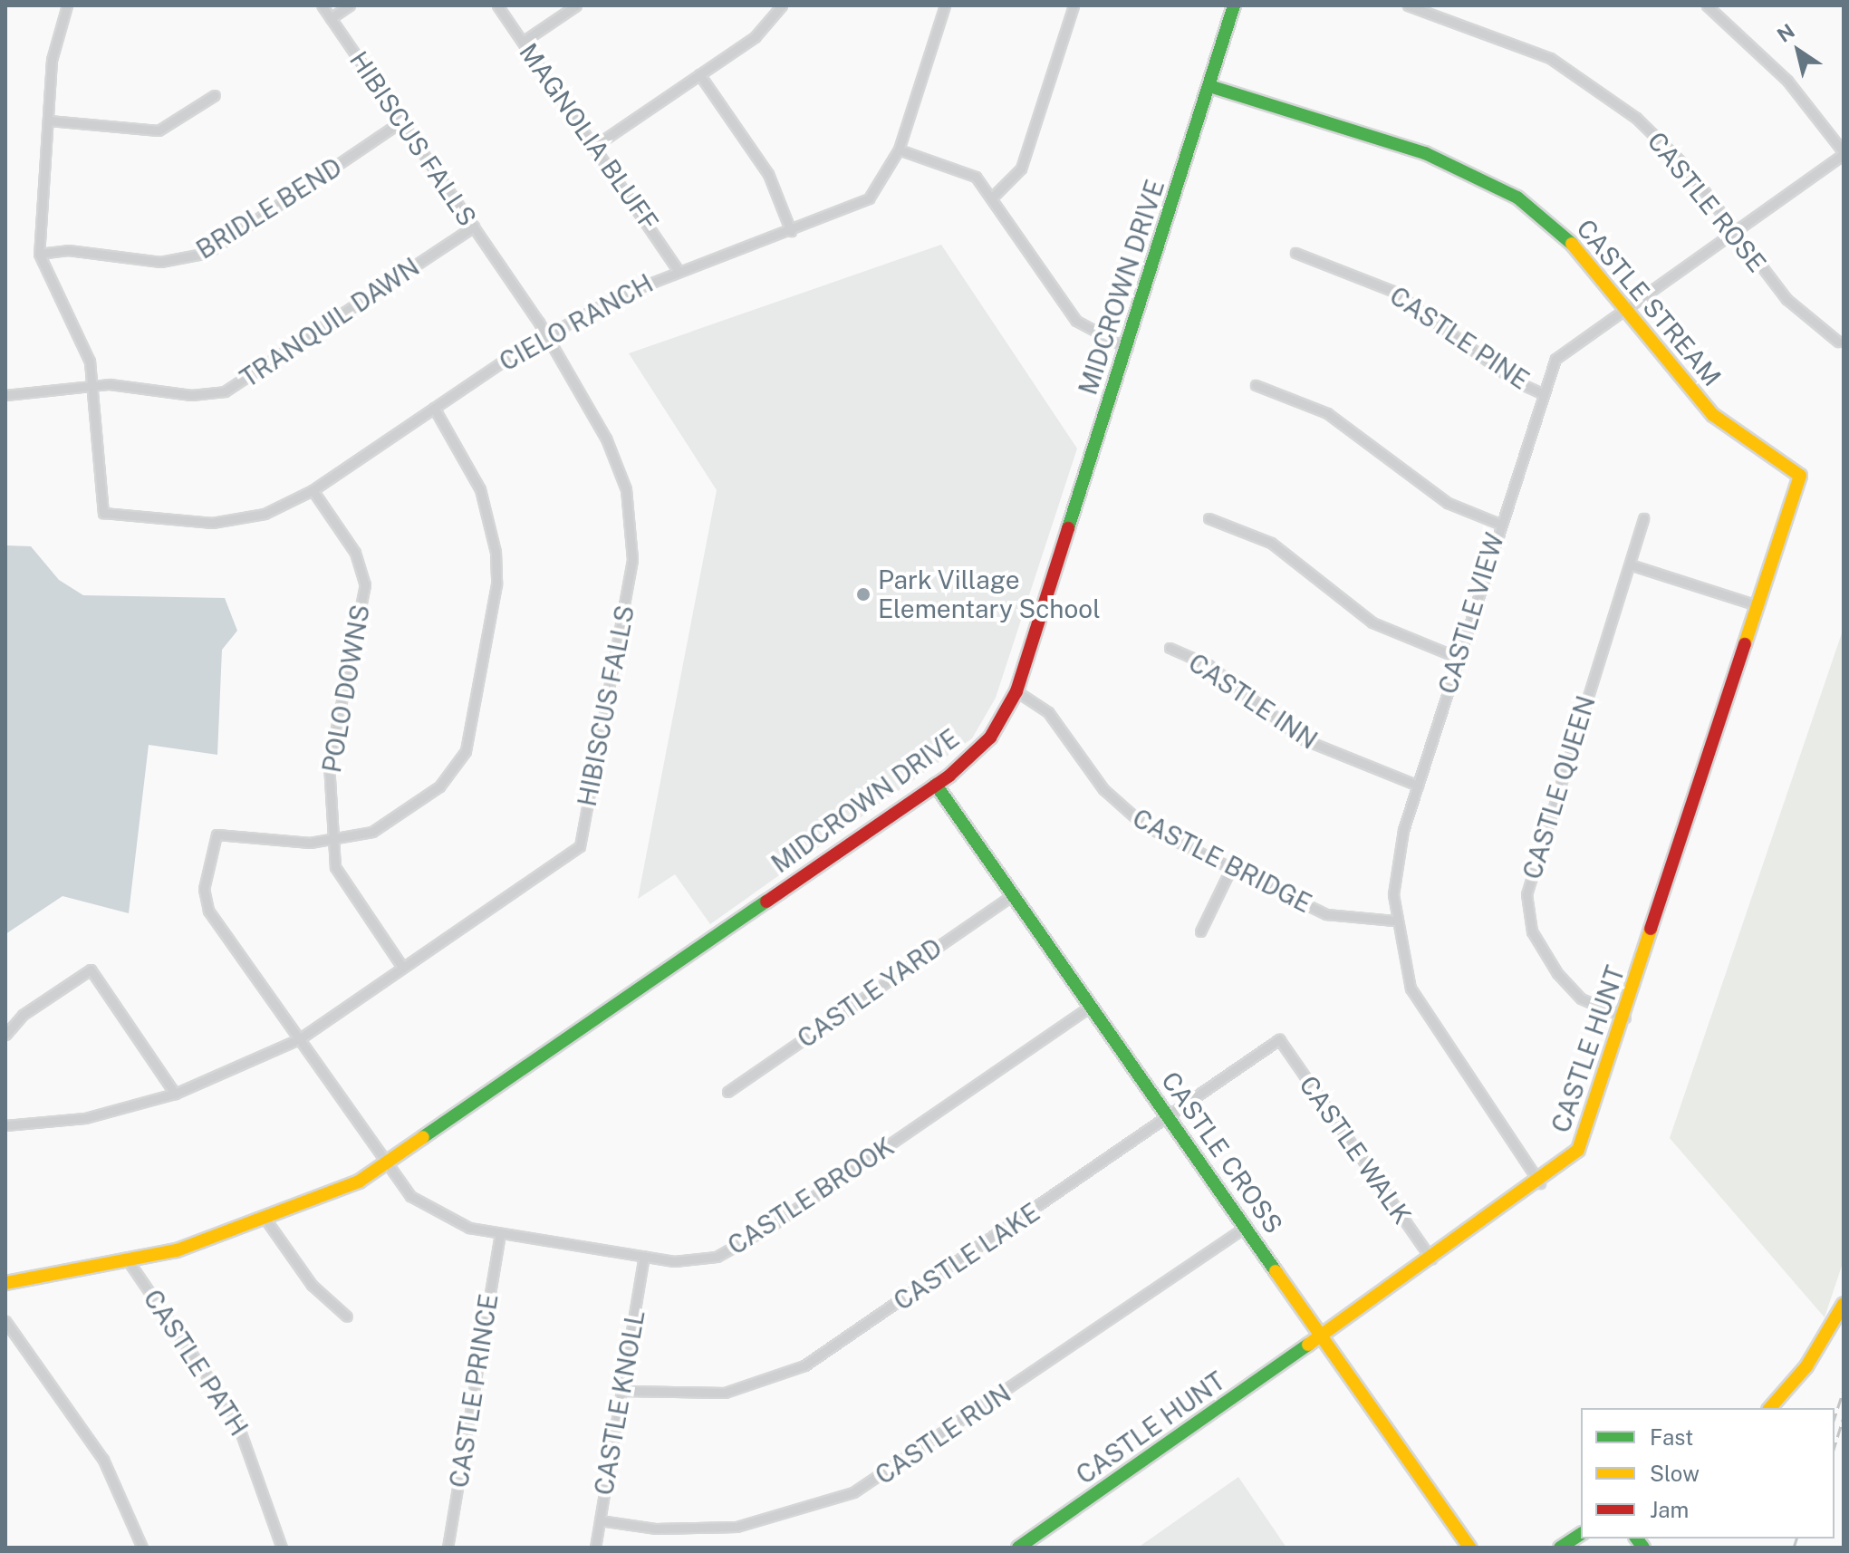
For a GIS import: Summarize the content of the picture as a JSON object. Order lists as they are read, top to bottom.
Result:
{
  "streets": {
    "street": [
      "MAGNOLIA BLUFF",
      "HIBISCUS FALLS",
      "CASTLE ROSE",
      "BRIDLE BEND",
      "MIDCROWN DRIVE",
      "CASTLE STREAM",
      "TRANQUIL DAWN",
      "CIELO RANCH",
      "CASTLE PINE",
      "CASTLE VIEW",
      "POLO DOWNS",
      "CASTLE INN",
      "CASTLE QUEEN",
      "CASTLE BRIDGE",
      "CASTLE YARD",
      "CASTLE HUNT",
      "CASTLE WALK",
      "CASTLE CROSS",
      "CASTLE BROOK",
      "CASTLE LAKE",
      "CASTLE PATH",
      "CASTLE PRINCE",
      "CASTLE KNOLL",
      "CASTLE RUN"
    ]
  },
  "crossings": [
    ["MAGNOLIA BLUFF", "CIELO RANCH"],
    ["HIBISCUS FALLS", "BRIDLE BEND"],
    ["HIBISCUS FALLS", "TRANQUIL DAWN"],
    ["HIBISCUS FALLS", "CIELO RANCH"],
    ["HIBISCUS FALLS", "POLO DOWNS"],
    ["HIBISCUS FALLS", "CASTLE BROOK"],
    ["CASTLE ROSE", "CASTLE VIEW"],
    ["MIDCROWN DRIVE", "CASTLE STREAM"],
    ["MIDCROWN DRIVE", "CASTLE BRIDGE"],
    ["MIDCROWN DRIVE", "CASTLE CROSS"],
    ["MIDCROWN DRIVE", "CASTLE BROOK"],
    ["MIDCROWN DRIVE", "CASTLE PATH"],
    ["CASTLE STREAM", "CASTLE VIEW"],
    ["CASTLE STREAM", "CASTLE HUNT"],
    ["TRANQUIL DAWN", "CIELO RANCH"],
    ["CIELO RANCH", "POLO DOWNS"],
    ["CASTLE PINE", "CASTLE VIEW"],
    ["CASTLE VIEW", "CASTLE INN"],
    ["CASTLE VIEW", "CASTLE BRIDGE"],
    ["CASTLE VIEW", "CASTLE HUNT"],
    ["POLO DOWNS", "CASTLE BROOK"],
    ["CASTLE QUEEN", "CASTLE HUNT"],
    ["CASTLE YARD", "CASTLE CROSS"],
    ["CASTLE HUNT", "CASTLE WALK"],
    ["CASTLE HUNT", "CASTLE CROSS"],
    ["CASTLE WALK", "CASTLE LAKE"],
    ["CASTLE CROSS", "CASTLE BROOK"],
    ["CASTLE CROSS", "CASTLE LAKE"],
    ["CASTLE CROSS", "CASTLE RUN"],
    ["CASTLE BROOK", "CASTLE PRINCE"],
    ["CASTLE BROOK", "CASTLE KNOLL"],
    ["CASTLE LAKE", "CASTLE KNOLL"],
    ["CASTLE KNOLL", "CASTLE RUN"]
  ],
  "places": ["Park Village Elementary School"],
  "legend": ["Fast", "Slow", "Jam"],
  "north": "top left"
}
